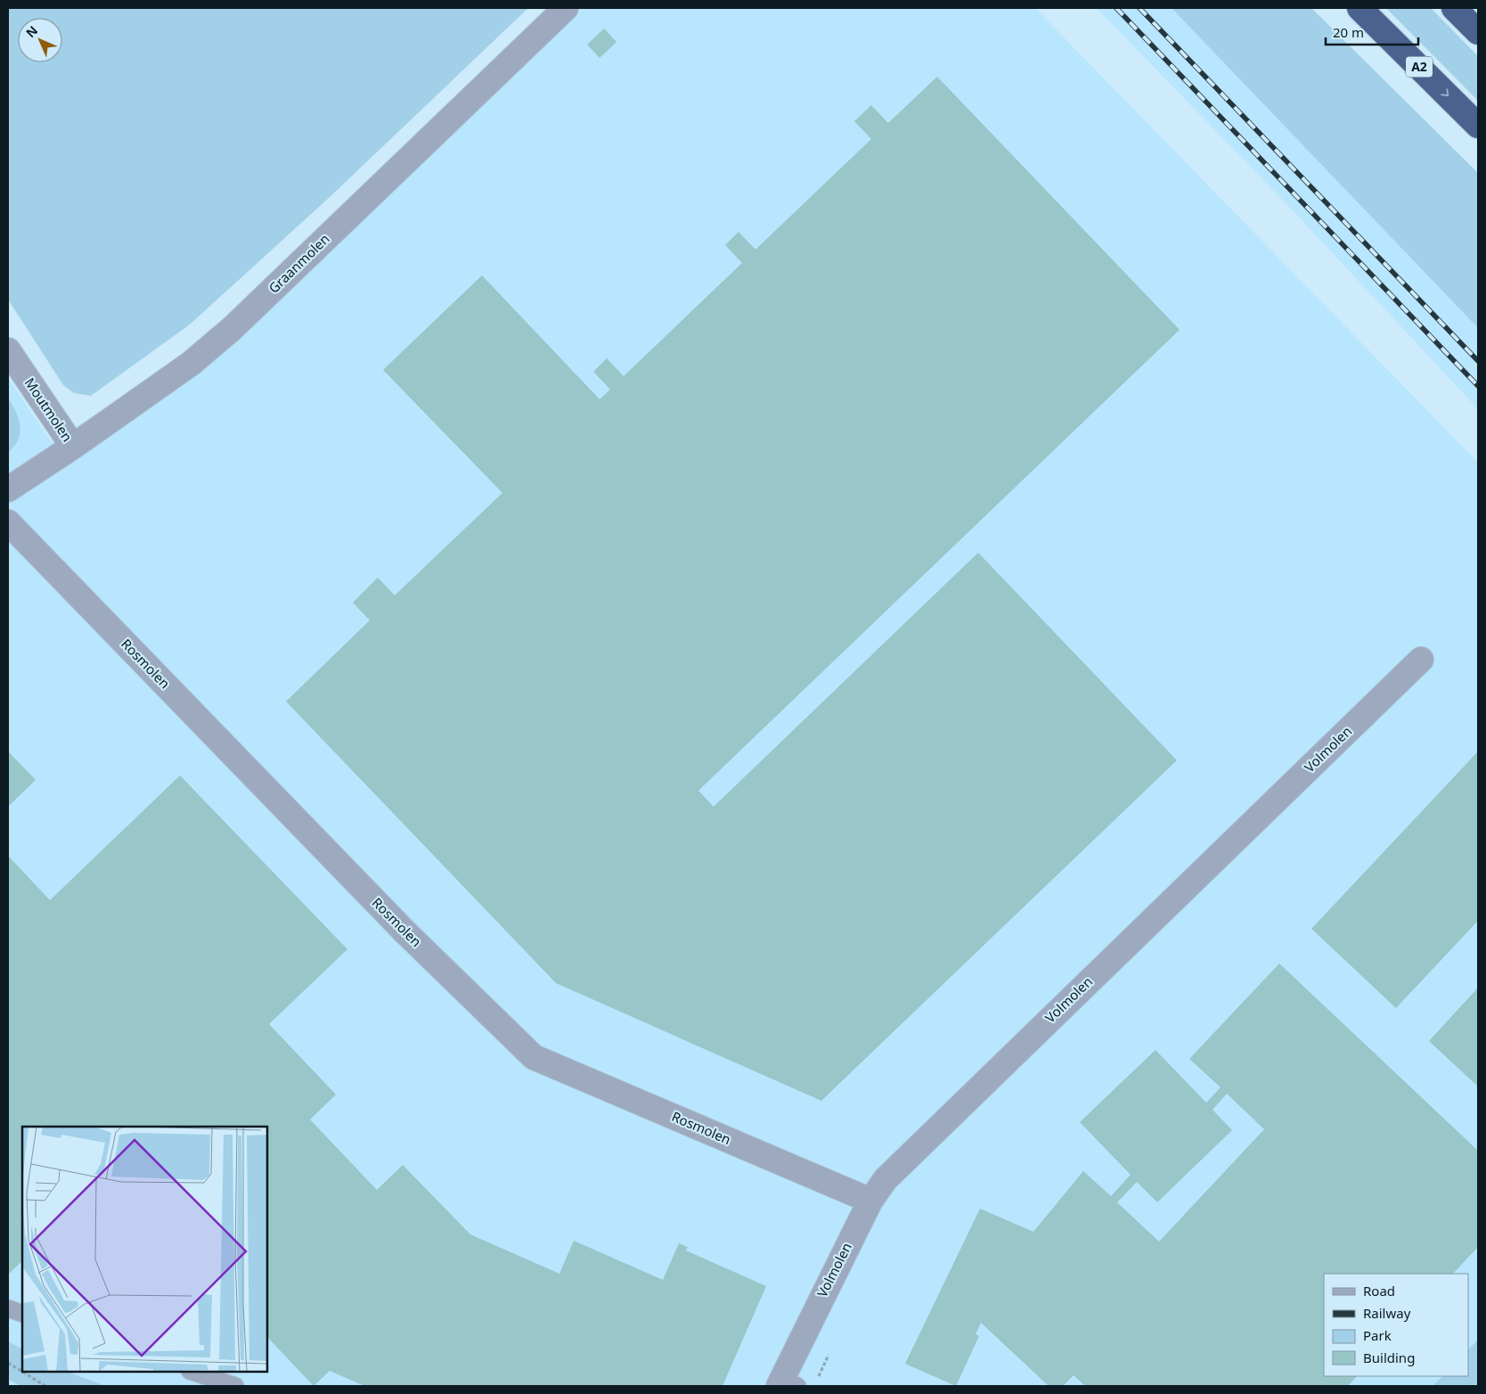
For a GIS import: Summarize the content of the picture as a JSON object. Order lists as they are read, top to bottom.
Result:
{
  "streets": {
    "highway": ["A2"],
    "street": [
      "Graanmolen",
      "Moutmolen",
      "Rosmolen",
      "Volmolen"
    ]
  },
  "crossings": [
    ["Graanmolen", "Moutmolen"],
    ["Rosmolen", "Volmolen"]
  ],
  "legend": [
    "Road",
    "Railway",
    "Park",
    "Building"
  ],
  "scale_bar": "20 m",
  "north": "top left"
}
